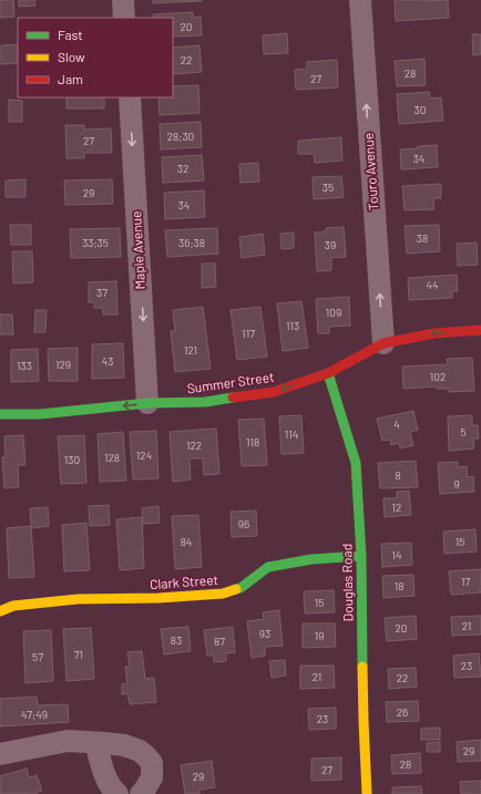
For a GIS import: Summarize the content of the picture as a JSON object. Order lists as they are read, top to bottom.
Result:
{
  "streets": {
    "street": [
      "Touro Avenue",
      "Maple Avenue",
      "Summer Street",
      "Clark Street",
      "Douglas Road"
    ]
  },
  "crossings": [
    ["Touro Avenue", "Summer Street"],
    ["Maple Avenue", "Summer Street"],
    ["Summer Street", "Douglas Road"],
    ["Clark Street", "Douglas Road"]
  ],
  "one_way": ["Touro Avenue", "Maple Avenue", "Summer Street"],
  "house_numbers": [
    "20",
    "22",
    "28",
    "27",
    "30",
    "28;30",
    "27",
    "34",
    "32",
    "35",
    "29",
    "34",
    "38",
    "33;35",
    "36;38",
    "39",
    "44",
    "37",
    "109",
    "113",
    "117",
    "121",
    "43",
    "129",
    "133",
    "102",
    "4",
    "5",
    "114",
    "118",
    "122",
    "124",
    "128",
    "130",
    "8",
    "9",
    "12",
    "96",
    "84",
    "15",
    "14",
    "17",
    "18",
    "15",
    "21",
    "20",
    "93",
    "19",
    "83",
    "87",
    "71",
    "57",
    "23",
    "21",
    "22",
    "26",
    "47;49",
    "23",
    "29",
    "28",
    "27",
    "29"
  ],
  "legend": ["Fast", "Slow", "Jam"]
}
